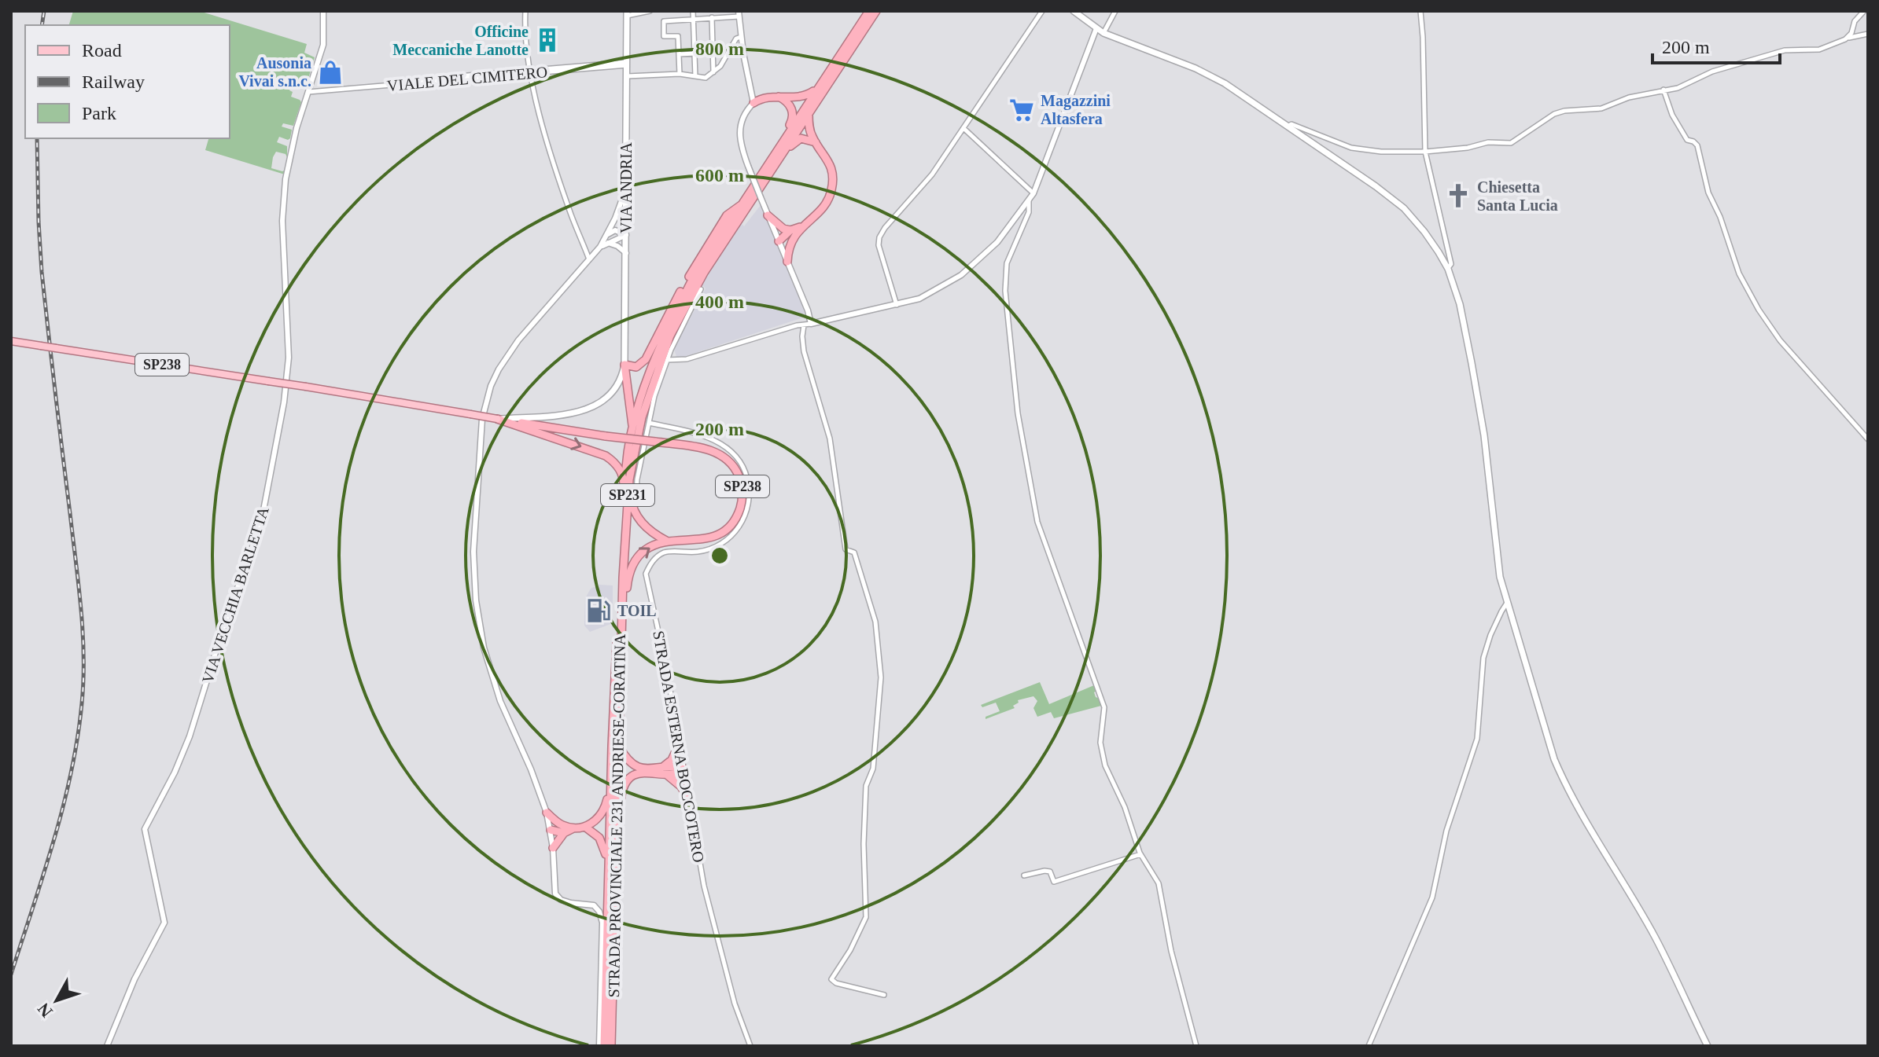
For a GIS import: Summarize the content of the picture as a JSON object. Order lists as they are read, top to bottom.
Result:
{
  "streets": {
    "highway": ["SP238", "SP231", "STRADA PROVINCIALE 231 ANDRIESE-CORATINA"],
    "main road": ["VIA ANDRIA"],
    "street": ["VIALE DEL CIMITERO", "VIA VECCHIA BARLETTA", "STRADA ESTERNA BOCCOTERO"]
  },
  "crossings": [
    ["VIALE DEL CIMITERO", "VIA ANDRIA"],
    ["VIALE DEL CIMITERO", "VIA VECCHIA BARLETTA"]
  ],
  "places": {
    "building": ["Officine Meccaniche Lanotte"],
    "shop": ["Ausonia Vivai s.n.c."],
    "supermarket": ["Magazzini Altasfera"],
    "church": ["Chiesetta Santa Lucia"],
    "fuel station": ["TOIL"]
  },
  "legend": ["Road", "Railway", "Park"],
  "scale_bar": "200 m",
  "north": "bottom left",
  "rings": [
    "800 m",
    "600 m",
    "400 m",
    "200 m"
  ]
}
